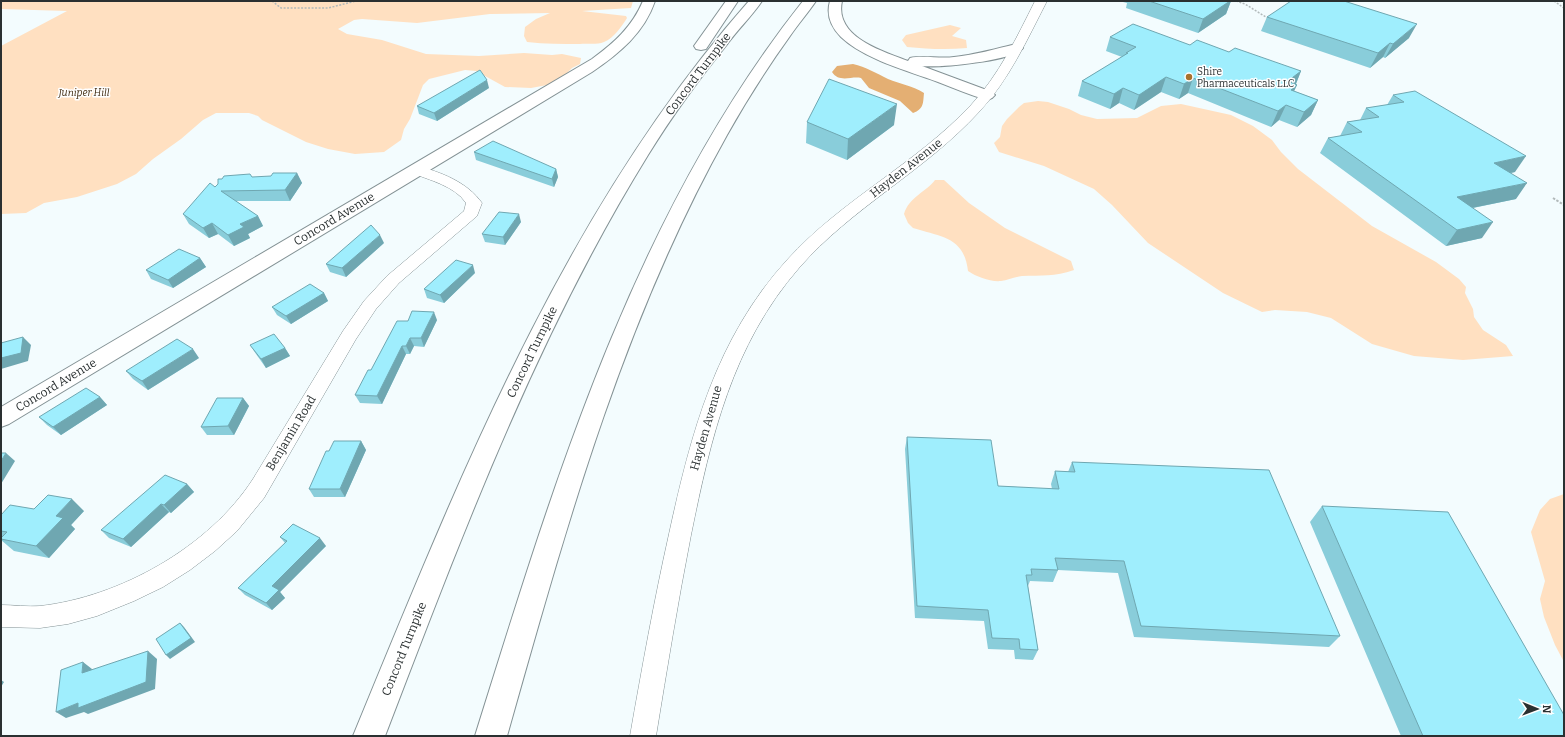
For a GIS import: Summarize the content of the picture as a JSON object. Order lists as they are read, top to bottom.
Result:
{
  "streets": {
    "main road": ["Concord Turnpike", "Concord Avenue"],
    "street": ["Hayden Avenue", "Benjamin Road"]
  },
  "crossings": [
    ["Concord Avenue", "Benjamin Road"]
  ],
  "parks": ["Juniper Hill"],
  "places": ["Shire Pharmaceuticals LLC"],
  "north": "right"
}
